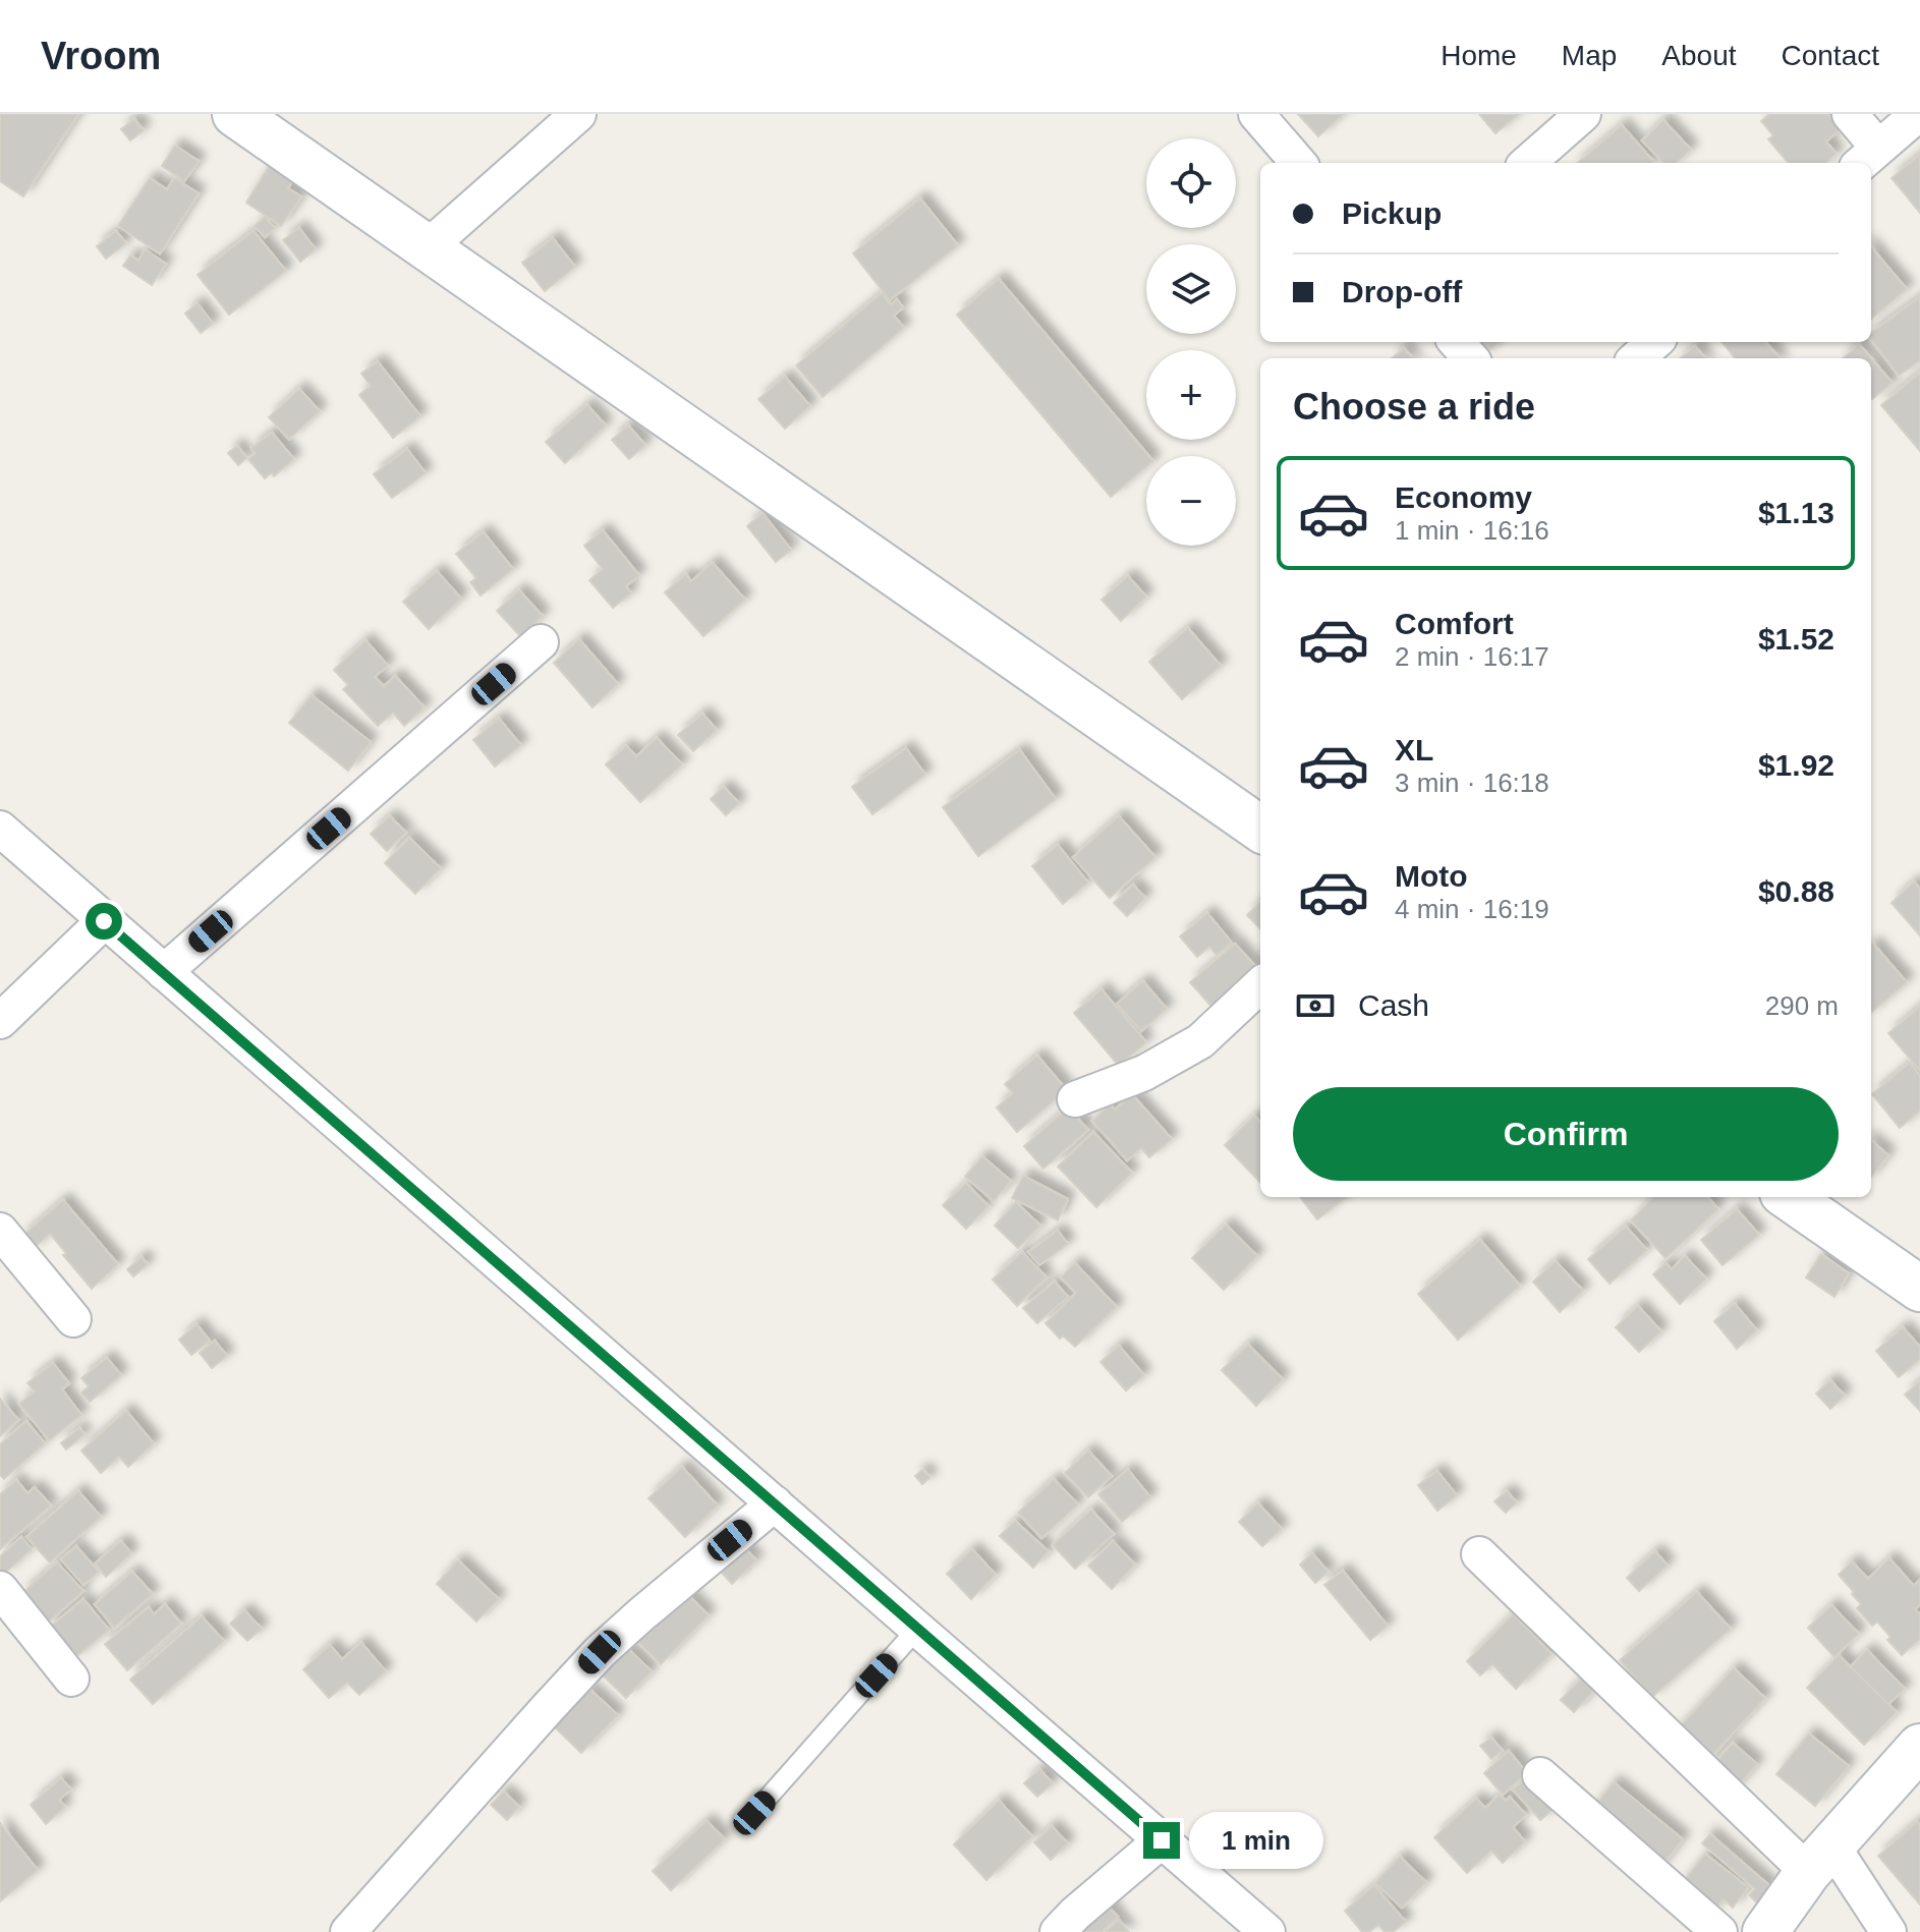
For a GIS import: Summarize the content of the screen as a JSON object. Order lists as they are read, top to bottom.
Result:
{
  "page": {
    "header": "Vroom",
    "nav": [
      "Home",
      "Map",
      "About",
      "Contact"
    ],
    "map_buttons": ["+", "−"],
    "banner": ["Pickup", "Drop-off"],
    "heading": "Choose a ride",
    "list": [
      {
        "name": "Economy",
        "note": "1 min · 16:16",
        "value": "$1.13"
      },
      {
        "name": "Comfort",
        "note": "2 min · 16:17",
        "value": "$1.52"
      },
      {
        "name": "XL",
        "note": "3 min · 16:18",
        "value": "$1.92"
      },
      {
        "name": "Moto",
        "note": "4 min · 16:19",
        "value": "$0.88"
      }
    ],
    "pay": ["Cash", "290 m"],
    "buttons": "Confirm",
    "bubble": "1 min"
  }
}
